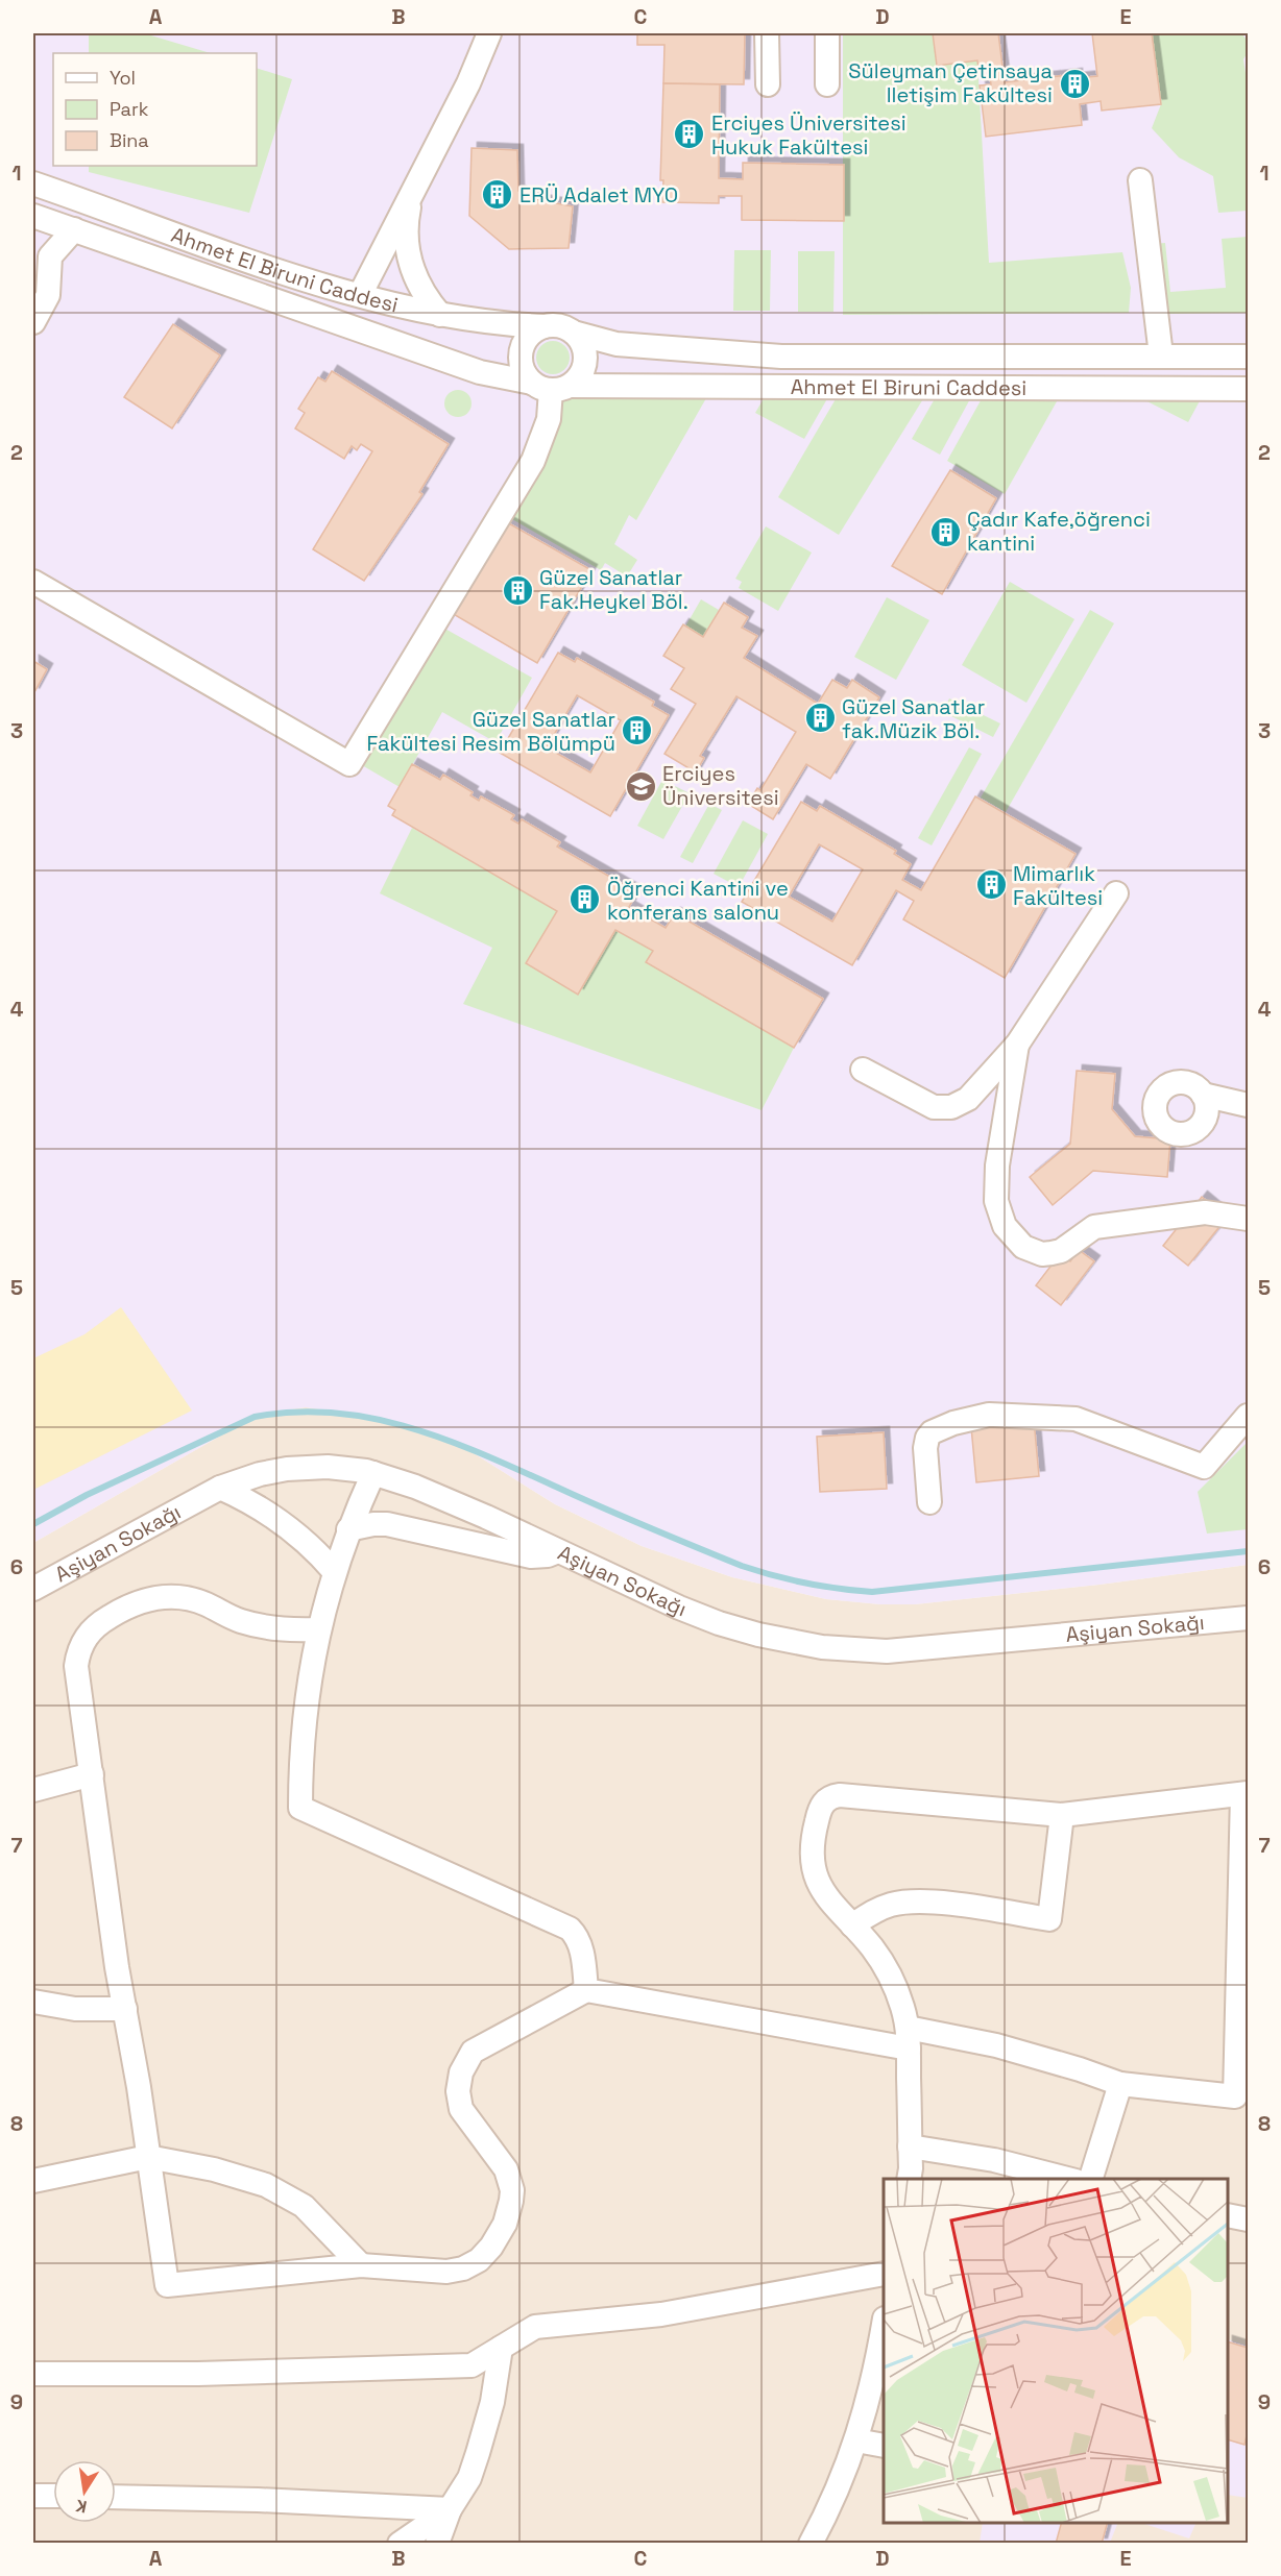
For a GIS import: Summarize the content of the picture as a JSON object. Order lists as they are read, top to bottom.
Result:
{
  "streets": {
    "street": ["Ahmet El Biruni Caddesi", "Aşiyan Sokağı"]
  },
  "places": {
    "building": [
      "Süleyman Çetinsaya Iletişim Fakültesi",
      "Erciyes Üniversitesi Hukuk Fakültesi",
      "ERÜ Adalet MYO",
      "Çadır Kafe,öğrenci kantini",
      "Güzel Sanatlar Fak.Heykel Böl.",
      "Güzel Sanatlar fak.Müzik Böl.",
      "Güzel Sanatlar Fakültesi Resim Bölümpü",
      "Mimarlık Fakültesi",
      "Öğrenci Kantini ve konferans salonu"
    ],
    "school or university": ["Erciyes Üniversitesi"]
  },
  "legend": ["Yol", "Park", "Bina"],
  "north": "bottom",
  "grid": {
    "columns": [
      "A",
      "B",
      "C",
      "D",
      "E"
    ],
    "rows": [
      "1",
      "2",
      "3",
      "4",
      "5",
      "6",
      "7",
      "8",
      "9"
    ]
  }
}
